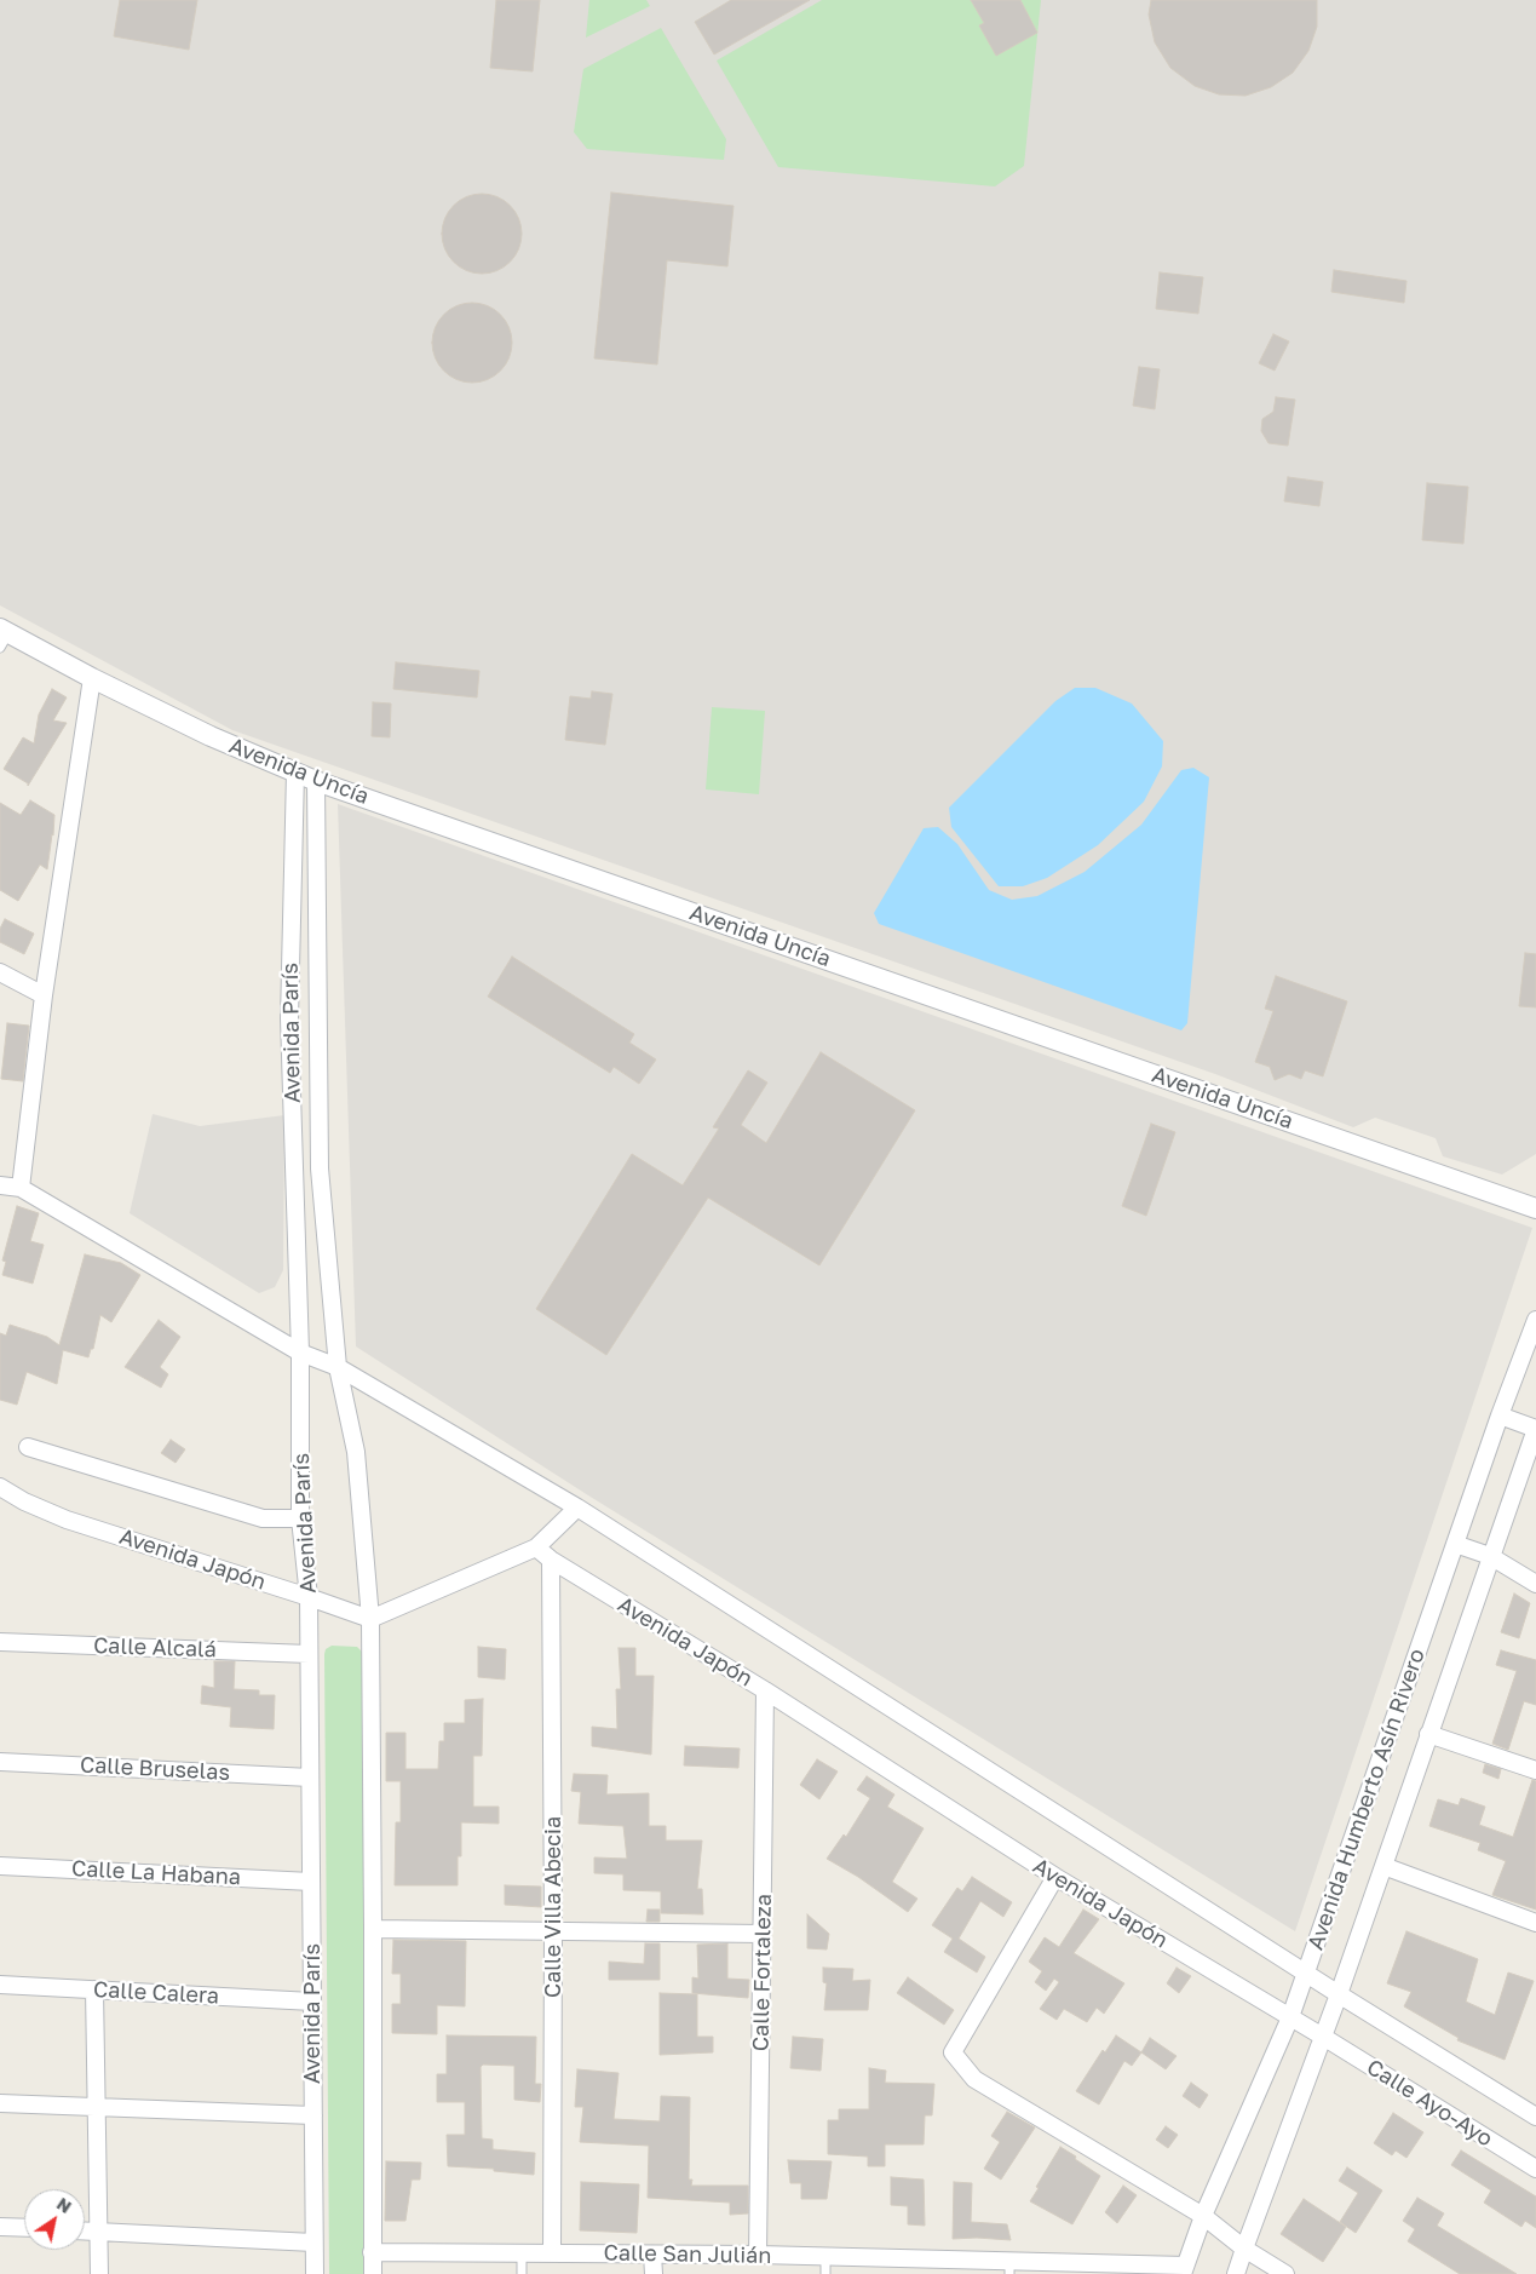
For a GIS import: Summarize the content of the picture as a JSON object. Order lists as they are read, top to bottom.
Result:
{
  "streets": {
    "street": [
      "Avenida Uncía",
      "Avenida París",
      "Avenida Japón",
      "Calle Alcalá",
      "Calle Bruselas",
      "Avenida Humberto Asín Rivero",
      "Calle La Habana",
      "Calle Villa Abecia",
      "Calle Fortaleza",
      "Calle Calera",
      "Calle Ayo-Ayo",
      "Calle San Julián"
    ]
  },
  "crossings": [
    ["Avenida Uncía", "Avenida París"],
    ["Avenida París", "Avenida Japón"],
    ["Avenida París", "Calle Alcalá"],
    ["Avenida París", "Calle Bruselas"],
    ["Avenida París", "Calle La Habana"],
    ["Avenida París", "Calle Calera"],
    ["Avenida París", "Calle San Julián"],
    ["Avenida Japón", "Avenida Humberto Asín Rivero"],
    ["Avenida Japón", "Calle Villa Abecia"],
    ["Avenida Japón", "Calle Fortaleza"],
    ["Avenida Japón", "Calle Ayo-Ayo"],
    ["Avenida Humberto Asín Rivero", "Calle Ayo-Ayo"],
    ["Avenida Humberto Asín Rivero", "Calle San Julián"],
    ["Calle Villa Abecia", "Calle San Julián"],
    ["Calle Fortaleza", "Calle San Julián"]
  ],
  "north": "top right"
}
